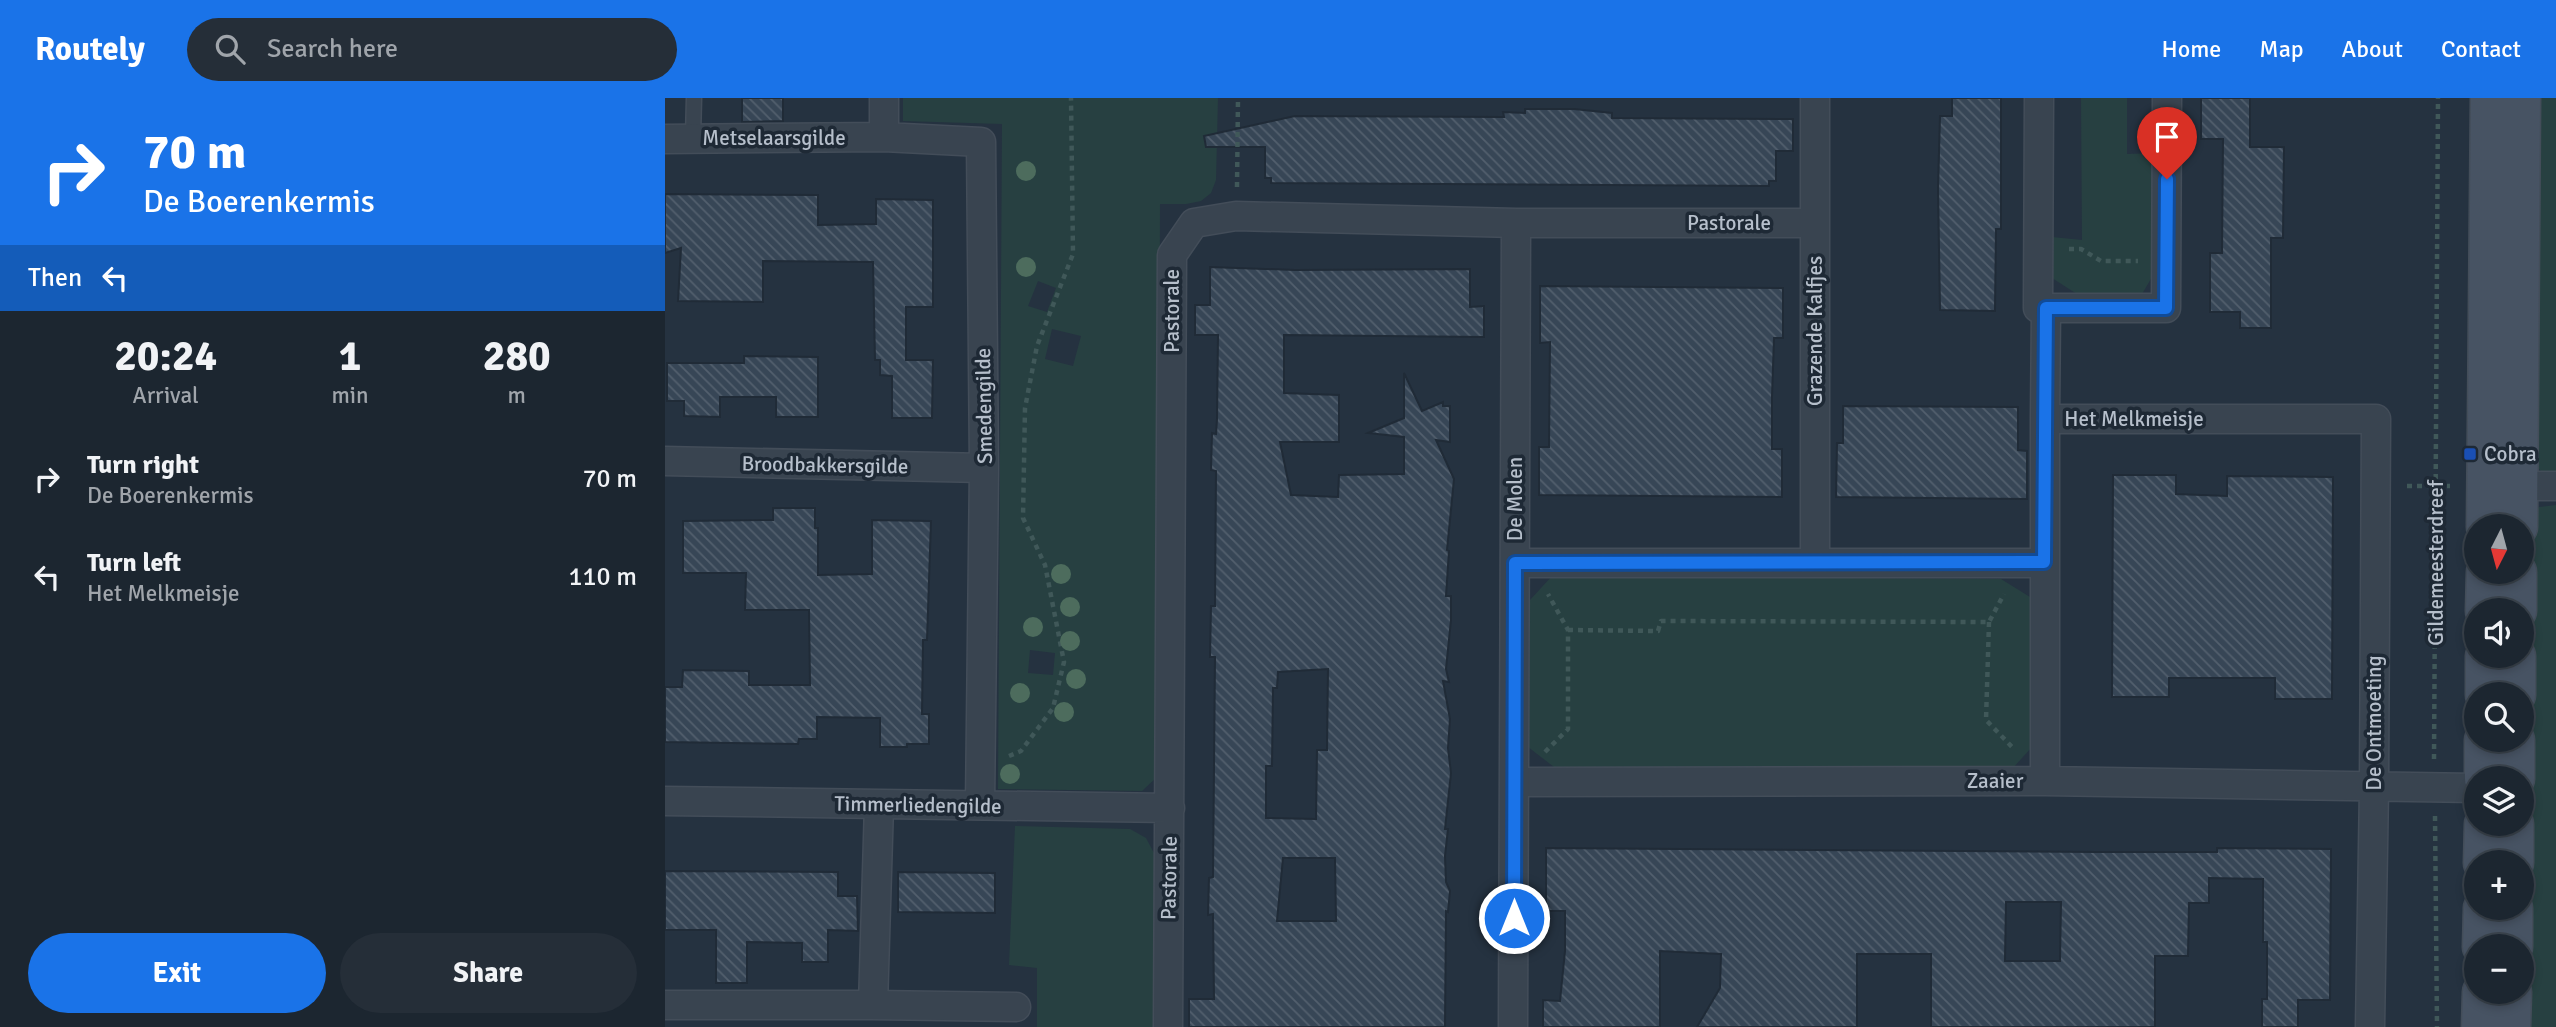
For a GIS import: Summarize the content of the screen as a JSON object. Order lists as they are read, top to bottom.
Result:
{
  "streets": {
    "street": [
      "Metselaarsgilde",
      "Pastorale",
      "Grazende Kalfjes",
      "Smedengilde",
      "Het Melkmeisje",
      "Broodbakkersgilde",
      "De Molen",
      "De Ontmoeting",
      "Zaaier",
      "Timmerliedengilde"
    ],
    "path": ["Gildemeesterdreef"]
  },
  "crossings": [
    ["Metselaarsgilde", "Smedengilde"],
    ["Pastorale", "Grazende Kalfjes"],
    ["Pastorale", "De Molen"],
    ["Pastorale", "Timmerliedengilde"],
    ["Smedengilde", "Broodbakkersgilde"],
    ["Smedengilde", "Timmerliedengilde"],
    ["Het Melkmeisje", "De Ontmoeting"],
    ["Het Melkmeisje", "Zaaier"],
    ["De Molen", "Zaaier"],
    ["Gildemeesterdreef", "Zaaier"],
    ["De Ontmoeting", "Zaaier"]
  ],
  "places": {
    "transit": ["Cobra"]
  },
  "north": "bottom",
  "page": {
    "header": "Routely",
    "search": "Search here",
    "nav": [
      "Home",
      "Map",
      "About",
      "Contact"
    ],
    "turn": ["70 m", "De Boerenkermis"],
    "then": "Then",
    "eta": [
      "20:24",
      "Arrival",
      "1",
      "min",
      "280",
      "m"
    ],
    "list": [
      {
        "name": "Turn right",
        "note": "De Boerenkermis",
        "value": "70 m"
      },
      {
        "name": "Turn left",
        "note": "Het Melkmeisje",
        "value": "110 m"
      }
    ],
    "map_buttons": ["+", "−"],
    "buttons": ["Exit", "Share"]
  }
}
